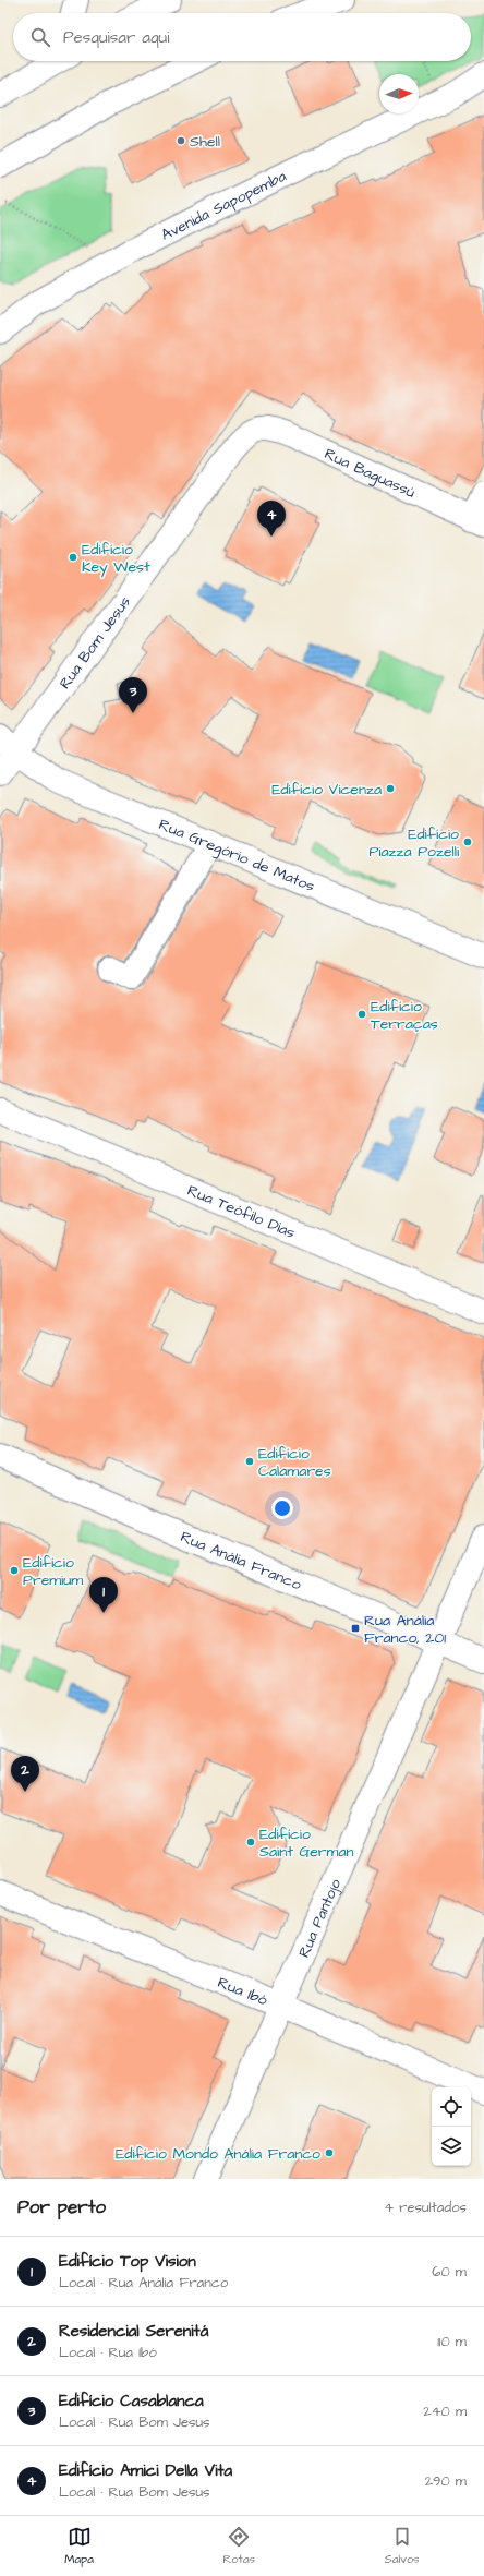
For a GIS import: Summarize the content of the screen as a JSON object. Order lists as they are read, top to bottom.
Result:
{
  "streets": {
    "main road": [
      "Avenida Sapopemba",
      "Rua Baguassú",
      "Rua Bom Jesus",
      "Rua Gregório de Matos",
      "Rua Teófilo Dias",
      "Rua Anália Franco",
      "Rua Pantojo",
      "Rua Ibó"
    ]
  },
  "crossings": [
    ["Rua Baguassú", "Rua Bom Jesus"],
    ["Rua Bom Jesus", "Rua Gregório de Matos"],
    ["Rua Anália Franco", "Rua Pantojo"],
    ["Rua Pantojo", "Rua Ibó"]
  ],
  "places": {
    "other": [
      "Shell",
      "Edifício Key West",
      "Edifício Vicenza",
      "Edifício Piazza Pozelli",
      "Edifício Terraças",
      "Edifício Calamares",
      "Edifício Premium",
      "Edifício Saint German",
      "Edifício Mondo Anália Franco"
    ],
    "transit": ["Rua Anália Franco, 201"]
  },
  "north": "right",
  "page": {
    "search": "Pesquisar aqui",
    "pins": [
      "4",
      "3",
      "1",
      "2"
    ],
    "heading": ["Por perto", "4 resultados"],
    "list": [
      {
        "mark": "1",
        "name": "Edifício Top Vision",
        "note": "Local · Rua Anália Franco",
        "value": "60 m"
      },
      {
        "mark": "2",
        "name": "Residencial Serenitá",
        "note": "Local · Rua Ibó",
        "value": "110 m"
      },
      {
        "mark": "3",
        "name": "Edifício Casablanca",
        "note": "Local · Rua Bom Jesus",
        "value": "240 m"
      },
      {
        "mark": "4",
        "name": "Edifício Amici Della Vita",
        "note": "Local · Rua Bom Jesus",
        "value": "290 m"
      }
    ],
    "nav": ["Mapa", "Rotas", "Salvos"]
  }
}
